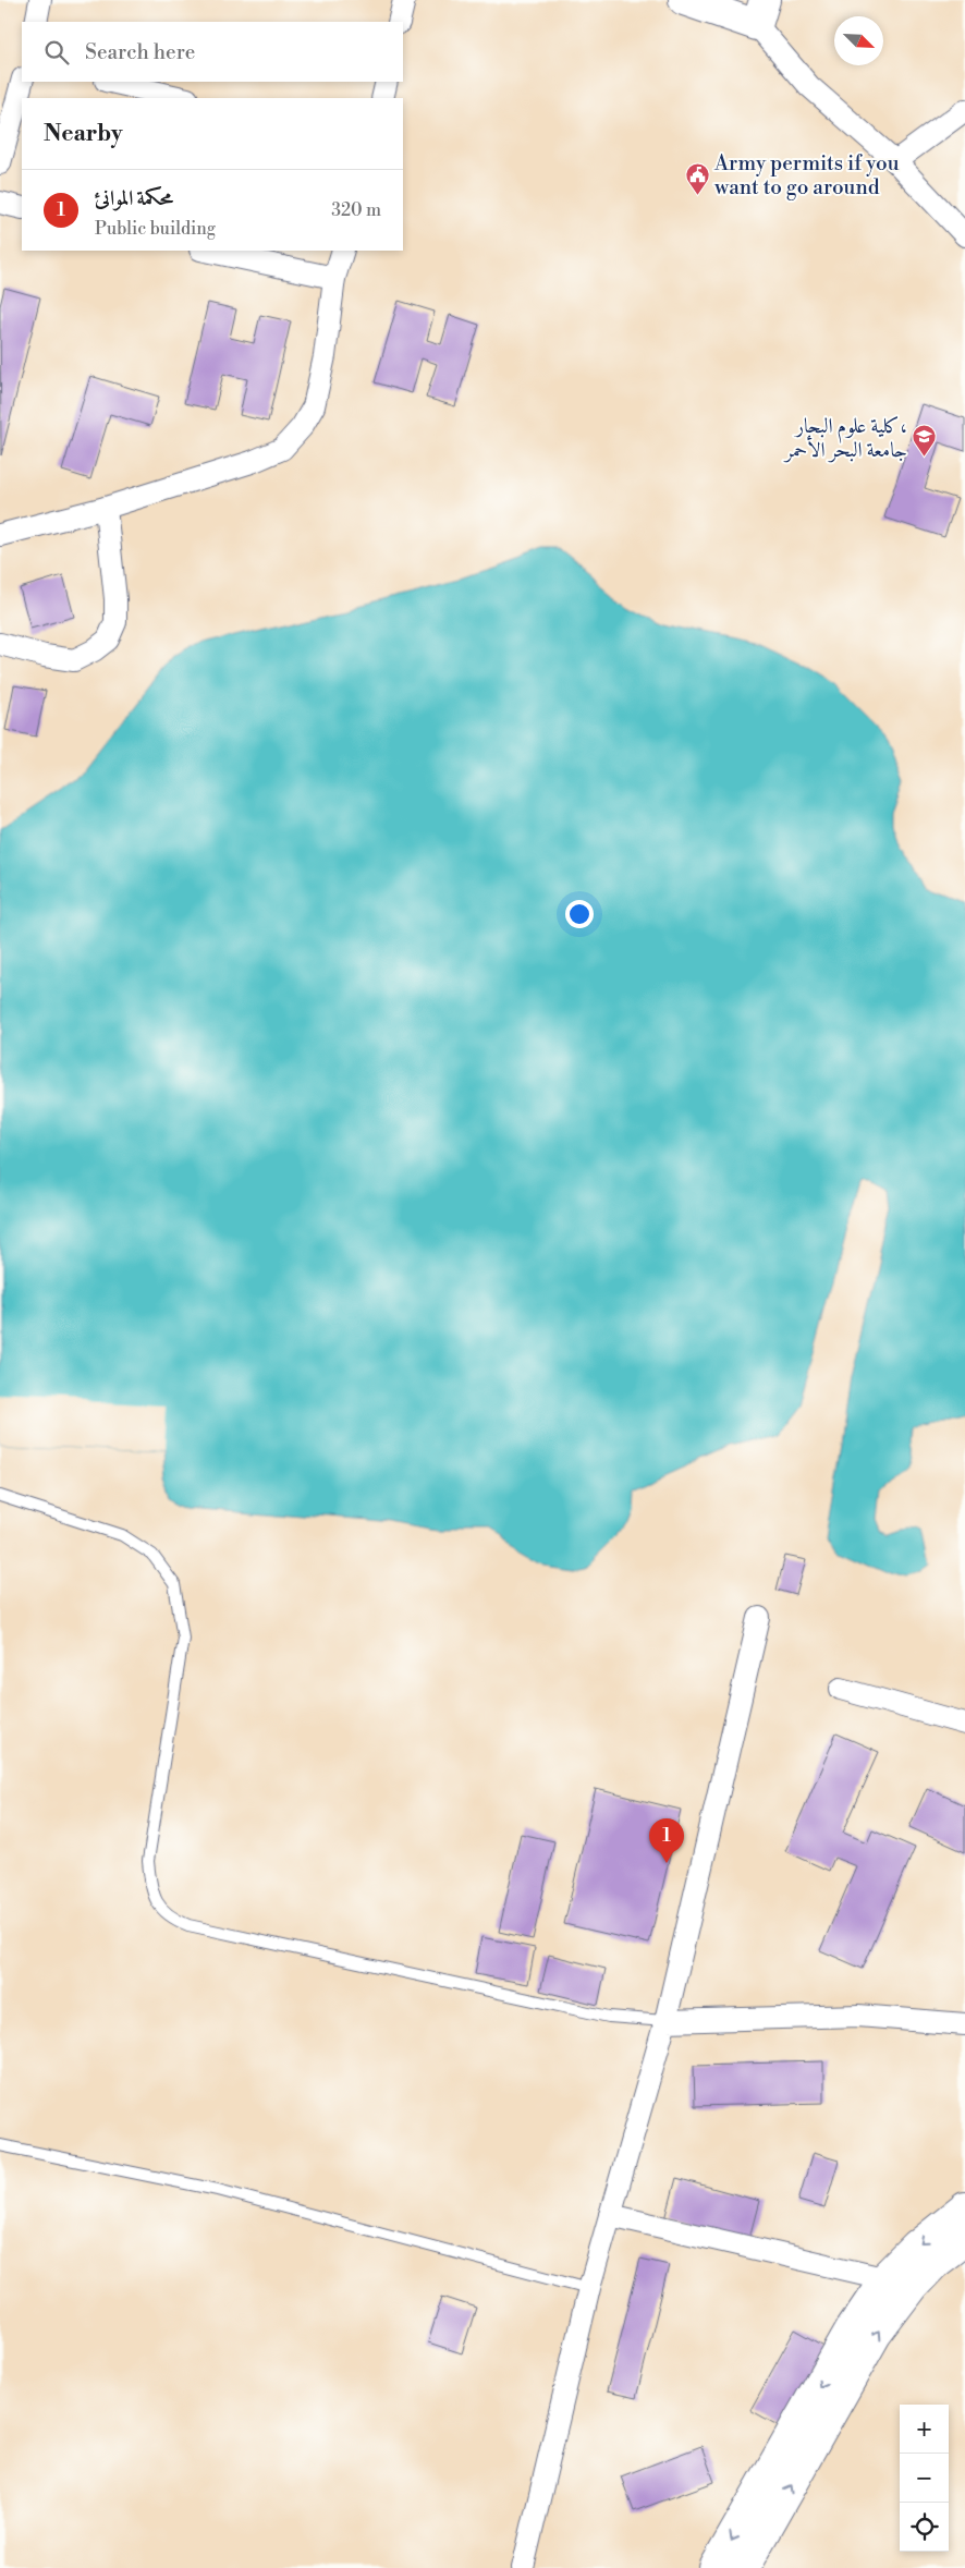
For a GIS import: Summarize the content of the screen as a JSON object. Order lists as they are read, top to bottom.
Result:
{
  "places": {
    "public building": ["Army permits if you want to go around"],
    "school or university": ["كلية علوم البحار، جامعة البحر الأحمر"]
  },
  "north": "bottom right",
  "page": {
    "search": "Search here",
    "heading": "Nearby",
    "list": [
      {
        "mark": "1",
        "name": "محكمة الموانئ",
        "note": "Public building",
        "value": "320 m"
      }
    ],
    "pins": "1",
    "map_buttons": ["+", "−"]
  }
}
